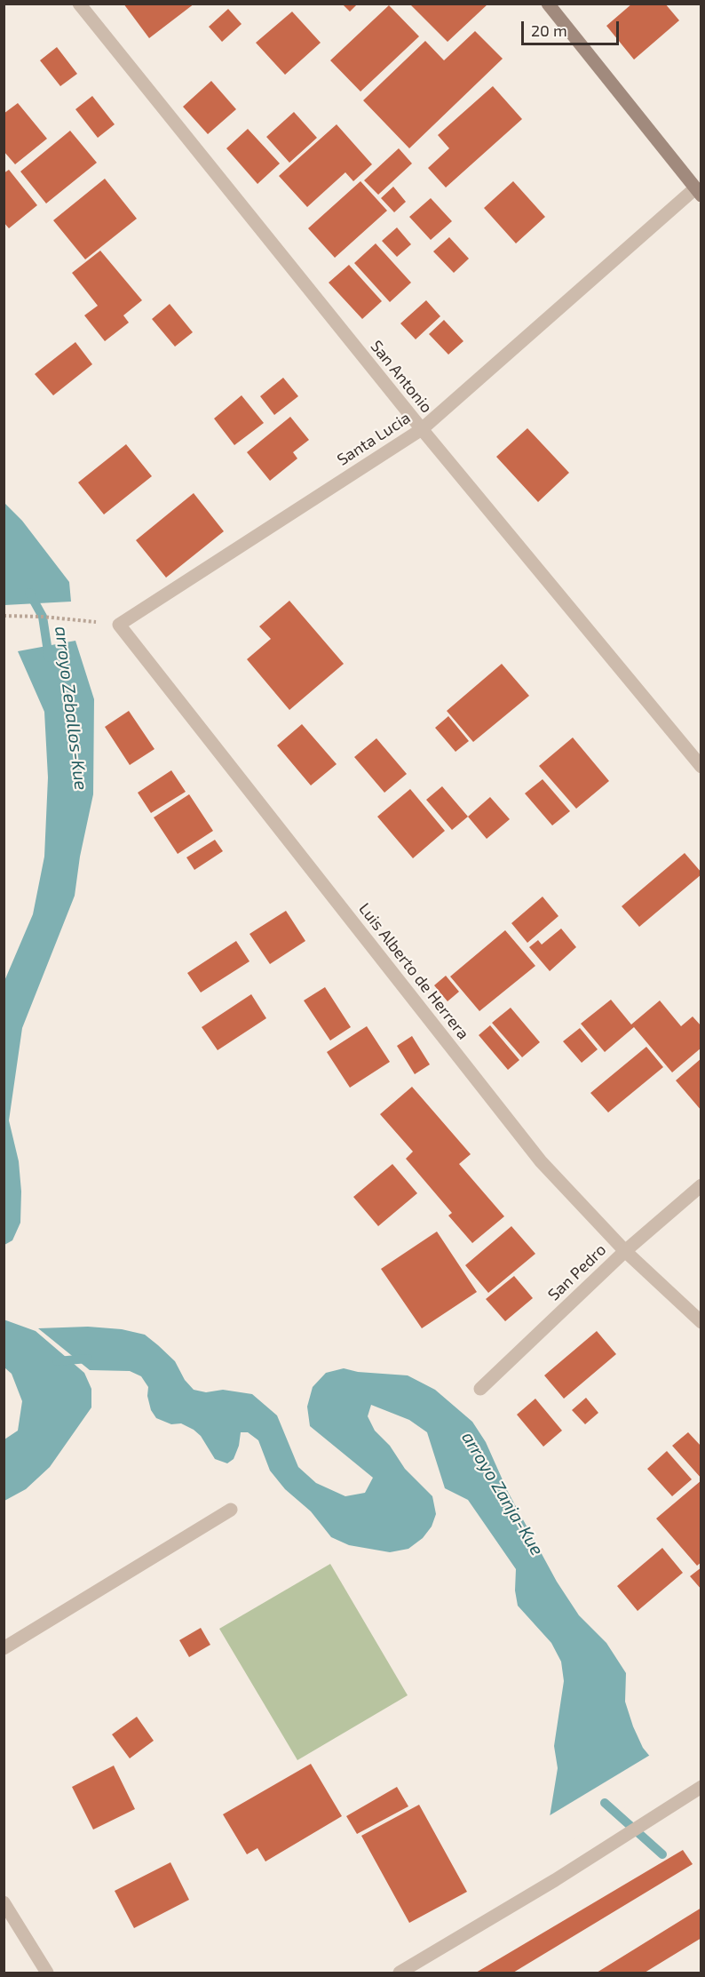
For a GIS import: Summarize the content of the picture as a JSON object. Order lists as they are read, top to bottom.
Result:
{
  "streets": {
    "street": [
      "San Antonio",
      "Santa Lucia",
      "Luis Alberto de Herrera",
      "San Pedro"
    ]
  },
  "crossings": [
    ["San Antonio", "Santa Lucia"],
    ["Santa Lucia", "Luis Alberto de Herrera"],
    ["Luis Alberto de Herrera", "San Pedro"]
  ],
  "water": ["arroyo Zeballos-Kue", "arroyo Zanja-Kue"],
  "scale_bar": "20 m"
}
